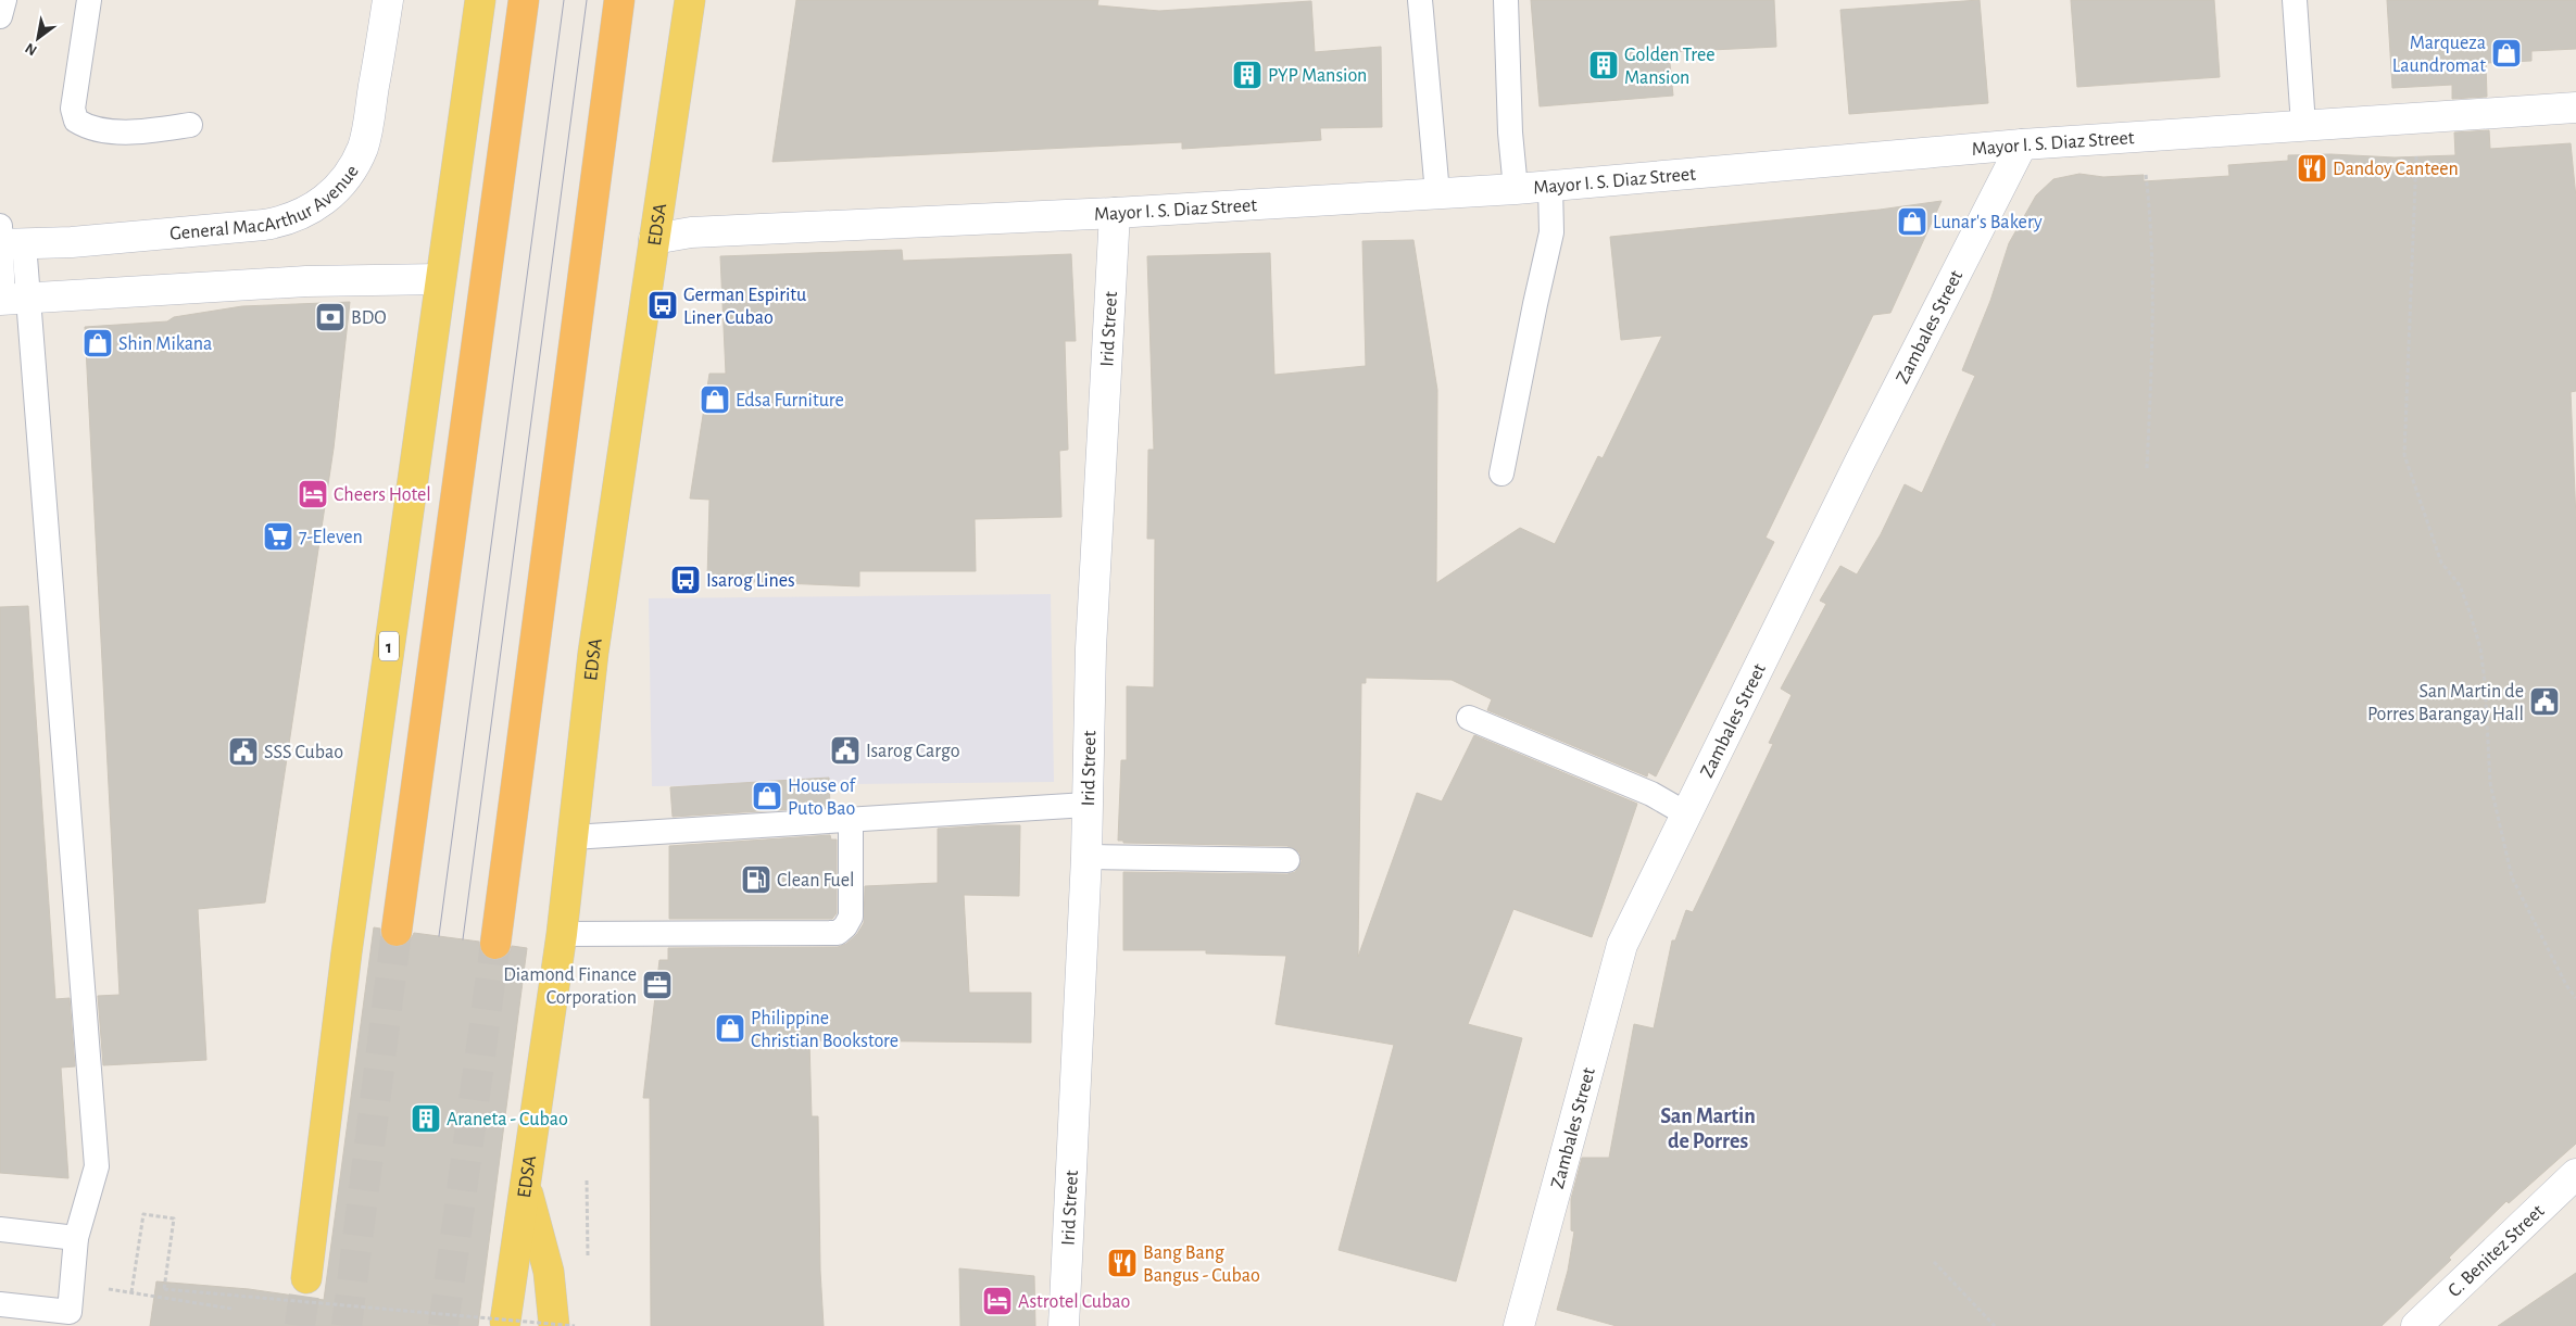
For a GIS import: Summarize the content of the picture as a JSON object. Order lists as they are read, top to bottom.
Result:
{
  "streets": {
    "main road": ["EDSA", "1"],
    "street": [
      "Mayor I. S. Diaz Street",
      "General MacArthur Avenue",
      "Zambales Street",
      "Irid Street",
      "C. Benitez Street"
    ]
  },
  "crossings": [
    ["Mayor I. S. Diaz Street", "EDSA"],
    ["Mayor I. S. Diaz Street", "Zambales Street"],
    ["Mayor I. S. Diaz Street", "Irid Street"]
  ],
  "districts": ["San Martin de Porres"],
  "places": {
    "shop": [
      "Marqueza Laundromat",
      "Lunar's Bakery",
      "Shin Mikana",
      "Edsa Furniture",
      "House of Puto Bao",
      "Philippine Christian Bookstore"
    ],
    "building": ["Golden Tree Mansion", "PYP Mansion", "Araneta - Cubao"],
    "restaurant": ["Dandoy Canteen", "Bang Bang Bangus - Cubao"],
    "bus stop": ["German Espiritu Liner Cubao", "Isarog Lines"],
    "bank": ["BDO"],
    "hotel": ["Cheers Hotel", "Astrotel Cubao"],
    "supermarket": ["7-Eleven"],
    "public building": ["San Martin de Porres Barangay Hall", "Isarog Cargo", "SSS Cubao"],
    "fuel station": ["Clean Fuel"],
    "office": ["Diamond Finance Corporation"]
  },
  "north": "bottom left"
}
